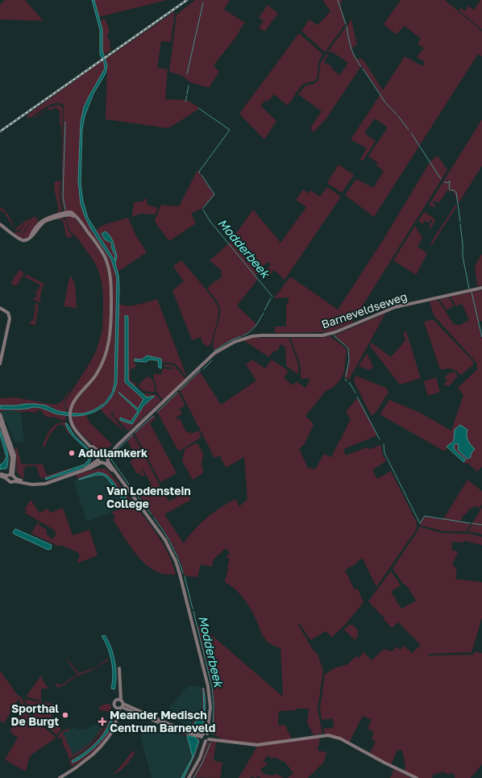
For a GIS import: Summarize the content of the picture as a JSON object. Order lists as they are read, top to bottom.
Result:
{
  "streets": {
    "street": ["Barneveldseweg"]
  },
  "water": ["Modderbeek"],
  "places": {
    "other": ["Adullamkerk", "Van Lodenstein College", "Sporthal De Burgt"],
    "health": ["Meander Medisch Centrum Barneveld"]
  }
}
